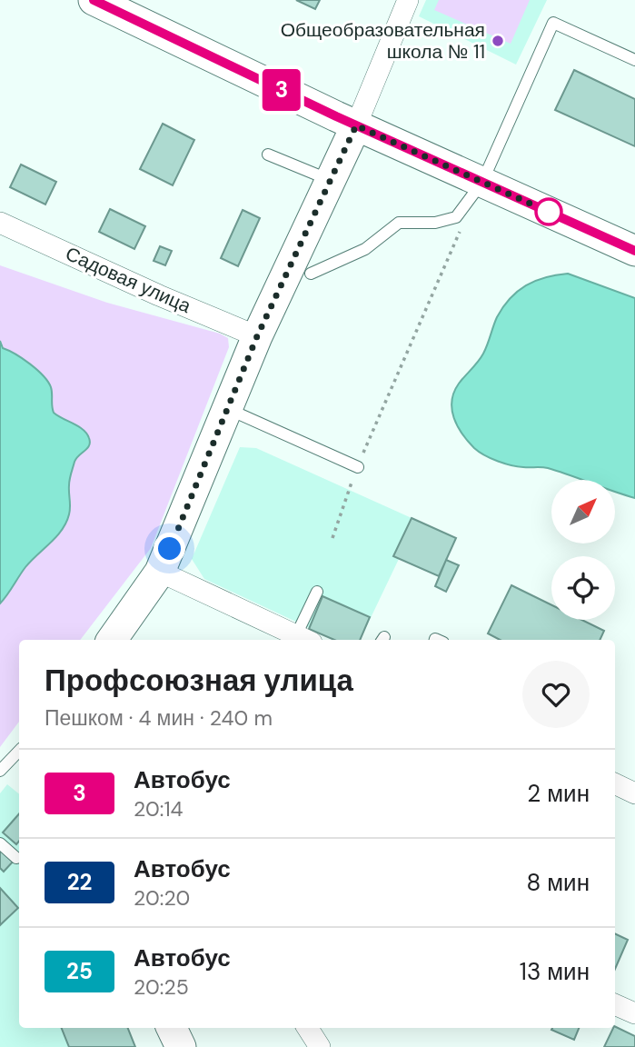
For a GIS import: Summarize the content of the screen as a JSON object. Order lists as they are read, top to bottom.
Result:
{
  "streets": {
    "street": ["Садовая улица"]
  },
  "places": ["Общеобразовательная школа № 11"],
  "lines": ["bus line 3"],
  "north": "top right",
  "page": {
    "on_map": "3",
    "heading": ["Профсоюзная улица", "Пешком · 4 мин · 240 m"],
    "list": [
      {
        "mark": "3",
        "name": "Автобус",
        "note": "20:14",
        "value": "2 мин"
      },
      {
        "mark": "22",
        "name": "Автобус",
        "note": "20:20",
        "value": "8 мин"
      },
      {
        "mark": "25",
        "name": "Автобус",
        "note": "20:25",
        "value": "13 мин"
      }
    ]
  }
}
